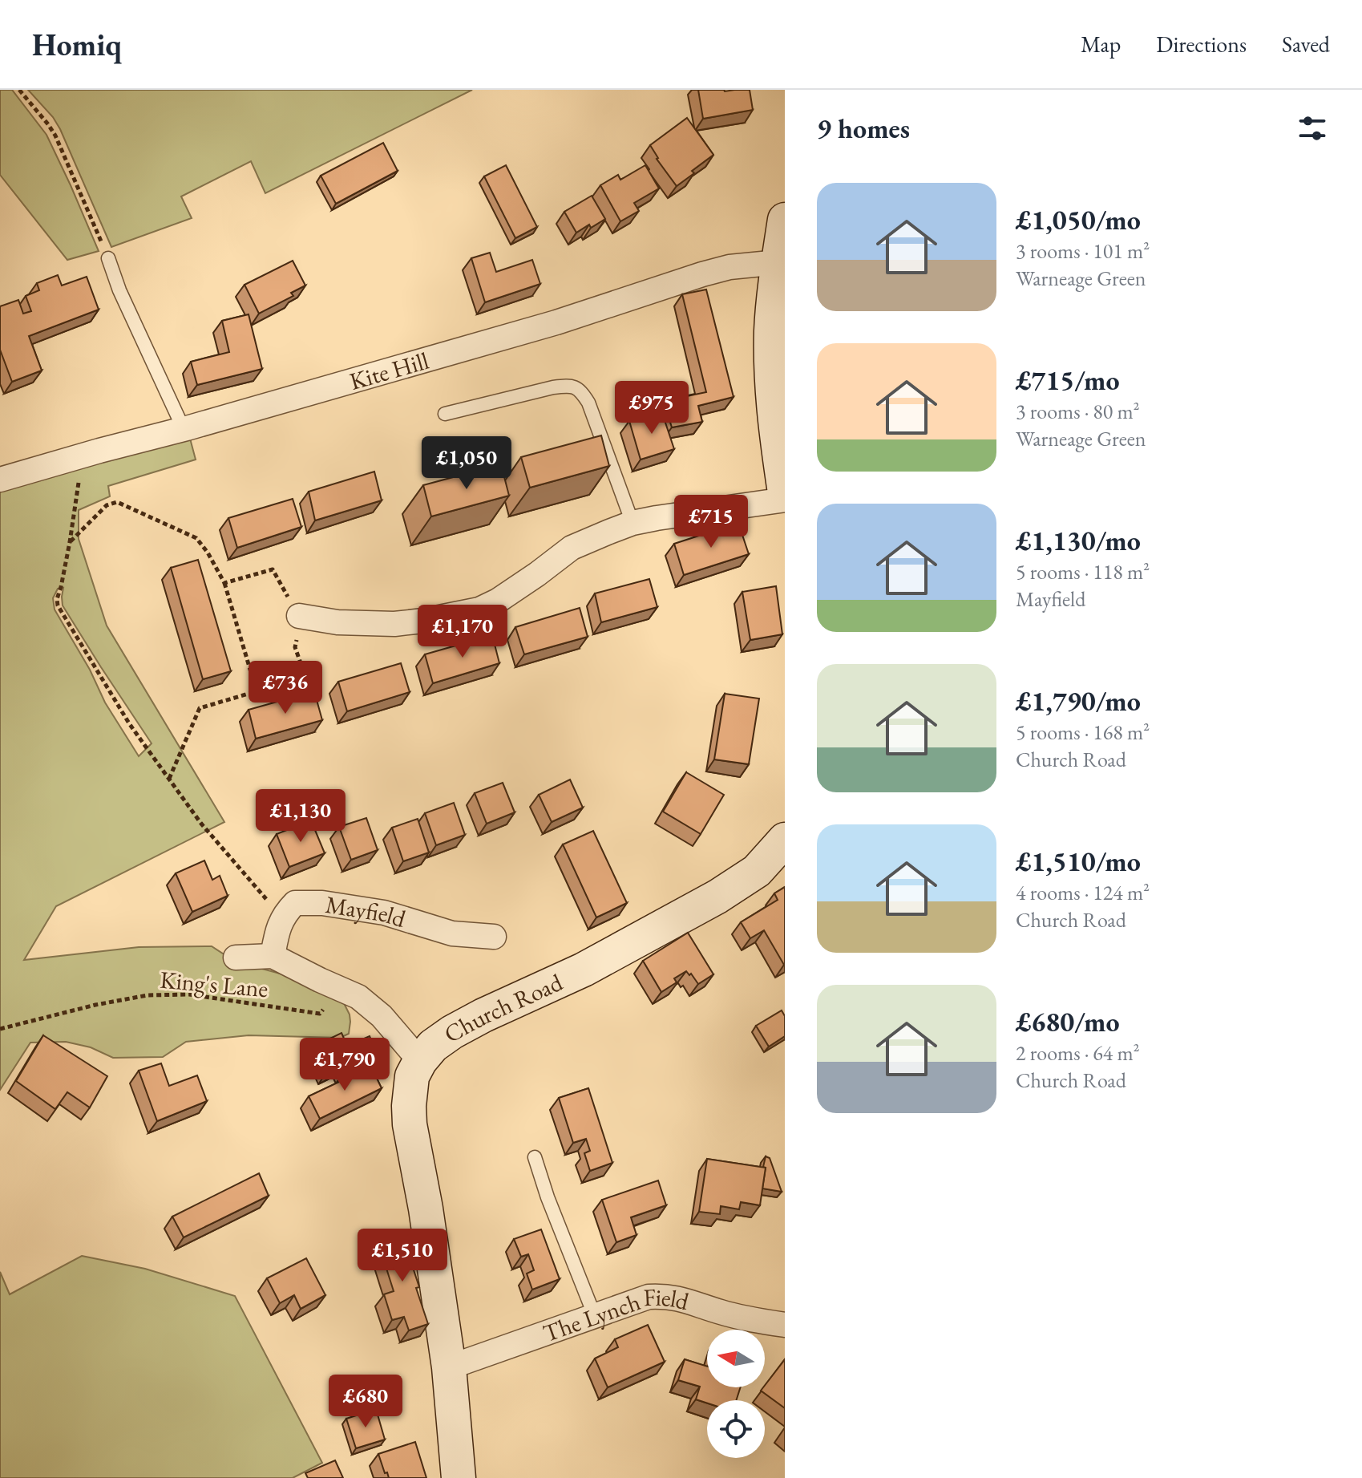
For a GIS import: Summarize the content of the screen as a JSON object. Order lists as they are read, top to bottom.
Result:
{
  "streets": {
    "street": [
      "Kite Hill",
      "Mayfield",
      "Church Road",
      "The Lynch Field"
    ],
    "path": ["King's Lane"]
  },
  "crossings": [
    ["Church Road", "The Lynch Field"]
  ],
  "north": "left",
  "page": {
    "header": "Homiq",
    "nav": ["Map", "Directions", "Saved"],
    "heading": "9 homes",
    "list": [
      {
        "name": "£1,050/mo",
        "note": "3 rooms · 101 m² · Warneage Green"
      },
      {
        "name": "£715/mo",
        "note": "3 rooms · 80 m² · Warneage Green"
      },
      {
        "name": "£1,130/mo",
        "note": "5 rooms · 118 m² · Mayfield"
      },
      {
        "name": "£1,790/mo",
        "note": "5 rooms · 168 m² · Church Road"
      },
      {
        "name": "£1,510/mo",
        "note": "4 rooms · 124 m² · Church Road"
      },
      {
        "name": "£680/mo",
        "note": "2 rooms · 64 m² · Church Road"
      }
    ],
    "price": [
      "£975",
      "£1,050",
      "£715",
      "£1,170",
      "£736",
      "£1,130",
      "£1,790",
      "£1,510",
      "£680"
    ]
  }
}
